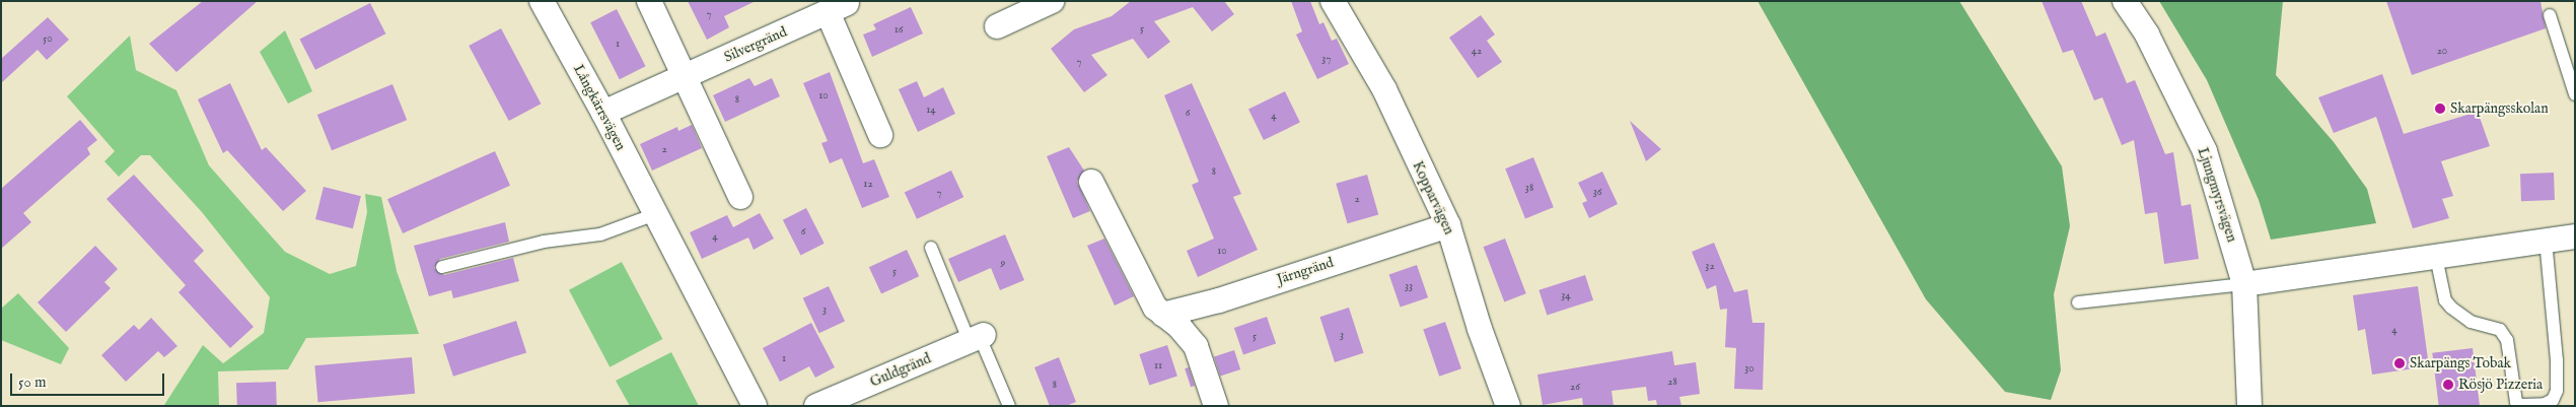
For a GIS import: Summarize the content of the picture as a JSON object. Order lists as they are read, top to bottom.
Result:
{
  "streets": {
    "street": [
      "Silvergränd",
      "Långkärrsvägen",
      "Ljungmyrsvägen",
      "Kopparvägen",
      "Järngränd",
      "Guldgränd"
    ]
  },
  "crossings": [
    ["Silvergränd", "Långkärrsvägen"],
    ["Kopparvägen", "Järngränd"]
  ],
  "places": ["Skarpängsskolan", "Skarpängs Tobak", "Rösjö Pizzeria"],
  "house_numbers": [
    "7",
    "5",
    "16",
    "50",
    "1",
    "42",
    "20",
    "37",
    "7",
    "10",
    "8",
    "14",
    "6",
    "4",
    "2",
    "8",
    "12",
    "38",
    "36",
    "7",
    "2",
    "6",
    "4",
    "10",
    "9",
    "32",
    "5",
    "33",
    "34",
    "3",
    "4",
    "3",
    "5",
    "1",
    "11",
    "30",
    "28",
    "8",
    "26"
  ],
  "scale_bar": "50 m"
}
